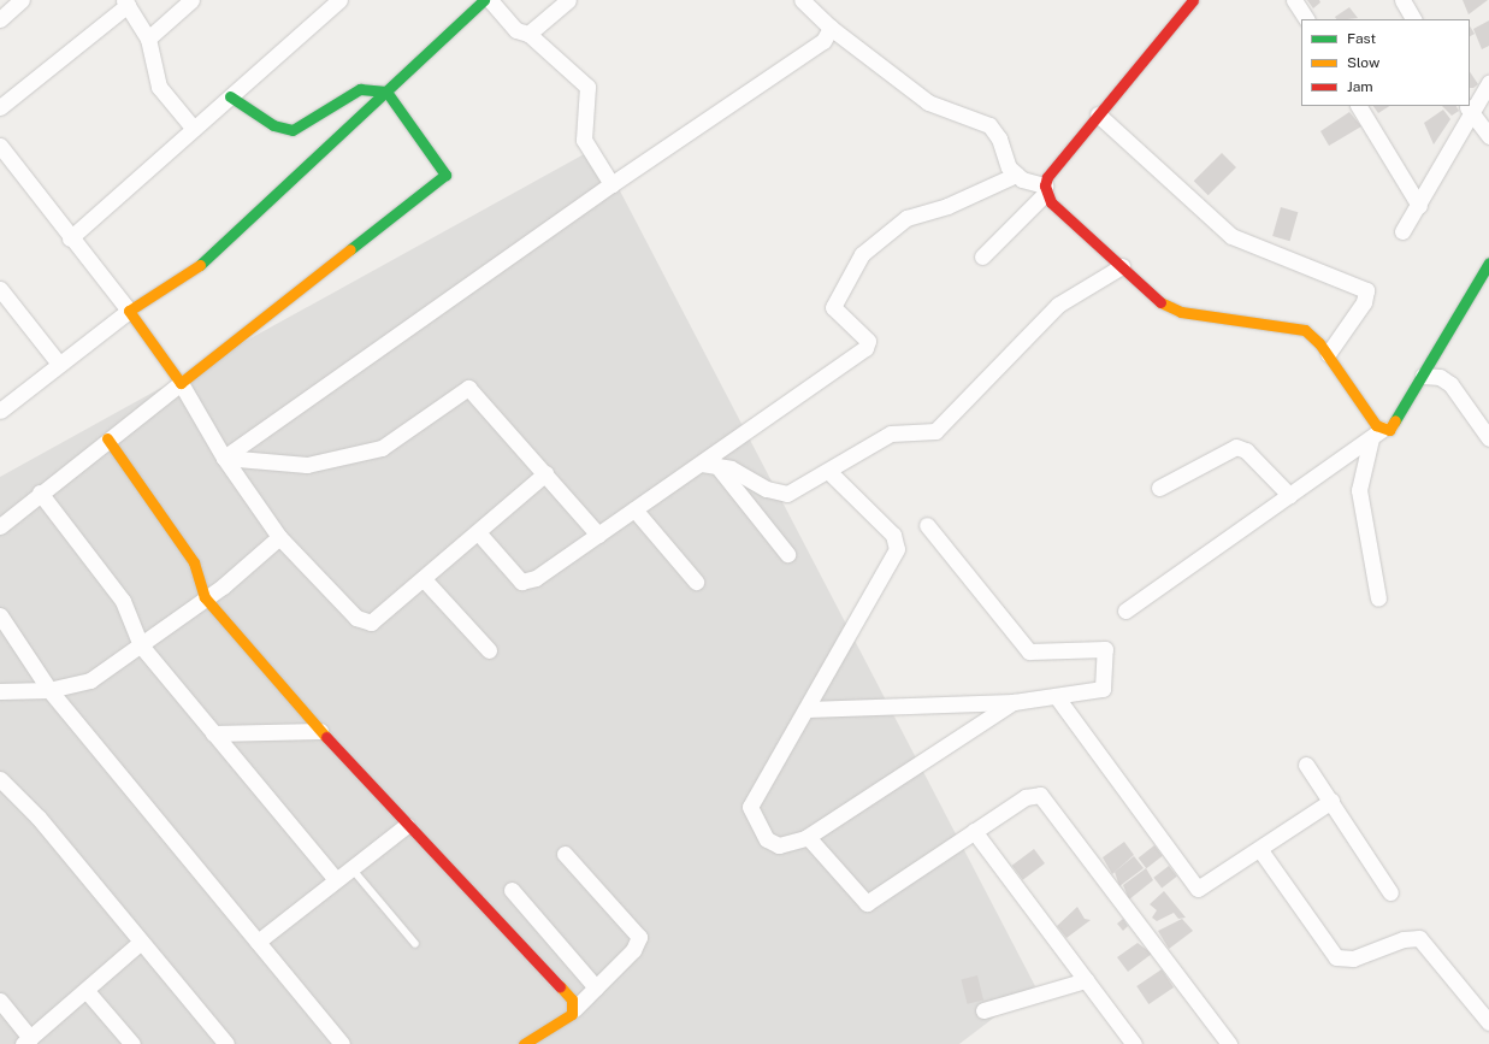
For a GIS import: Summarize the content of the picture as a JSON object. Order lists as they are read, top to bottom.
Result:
{
  "legend": ["Fast", "Slow", "Jam"]
}
